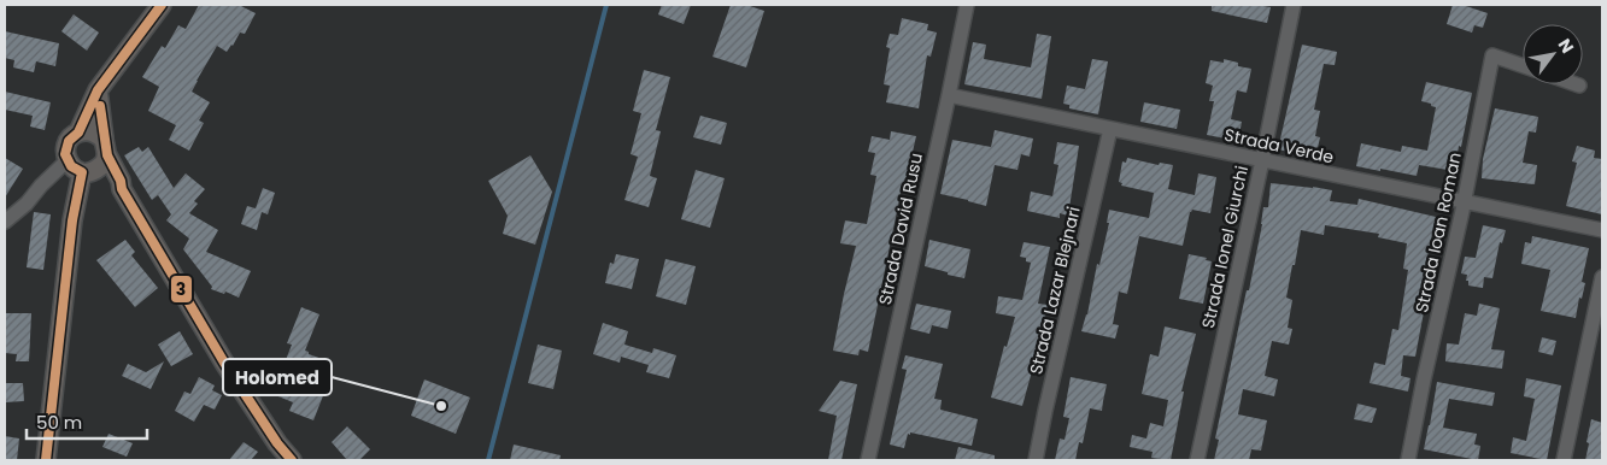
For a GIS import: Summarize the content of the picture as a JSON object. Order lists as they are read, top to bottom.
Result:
{
  "streets": {
    "street": [
      "Strada Verde",
      "Strada David Rusu",
      "Strada Ioan Roman",
      "Strada Ionel Giurchi",
      "Strada Lazar Blejnari"
    ]
  },
  "crossings": [
    ["Strada Verde", "Strada David Rusu"],
    ["Strada Verde", "Strada Ioan Roman"],
    ["Strada Verde", "Strada Ionel Giurchi"],
    ["Strada Verde", "Strada Lazar Blejnari"]
  ],
  "places": ["Holomed"],
  "lines": ["transit line 3"],
  "scale_bar": "50 m",
  "north": "top right"
}
